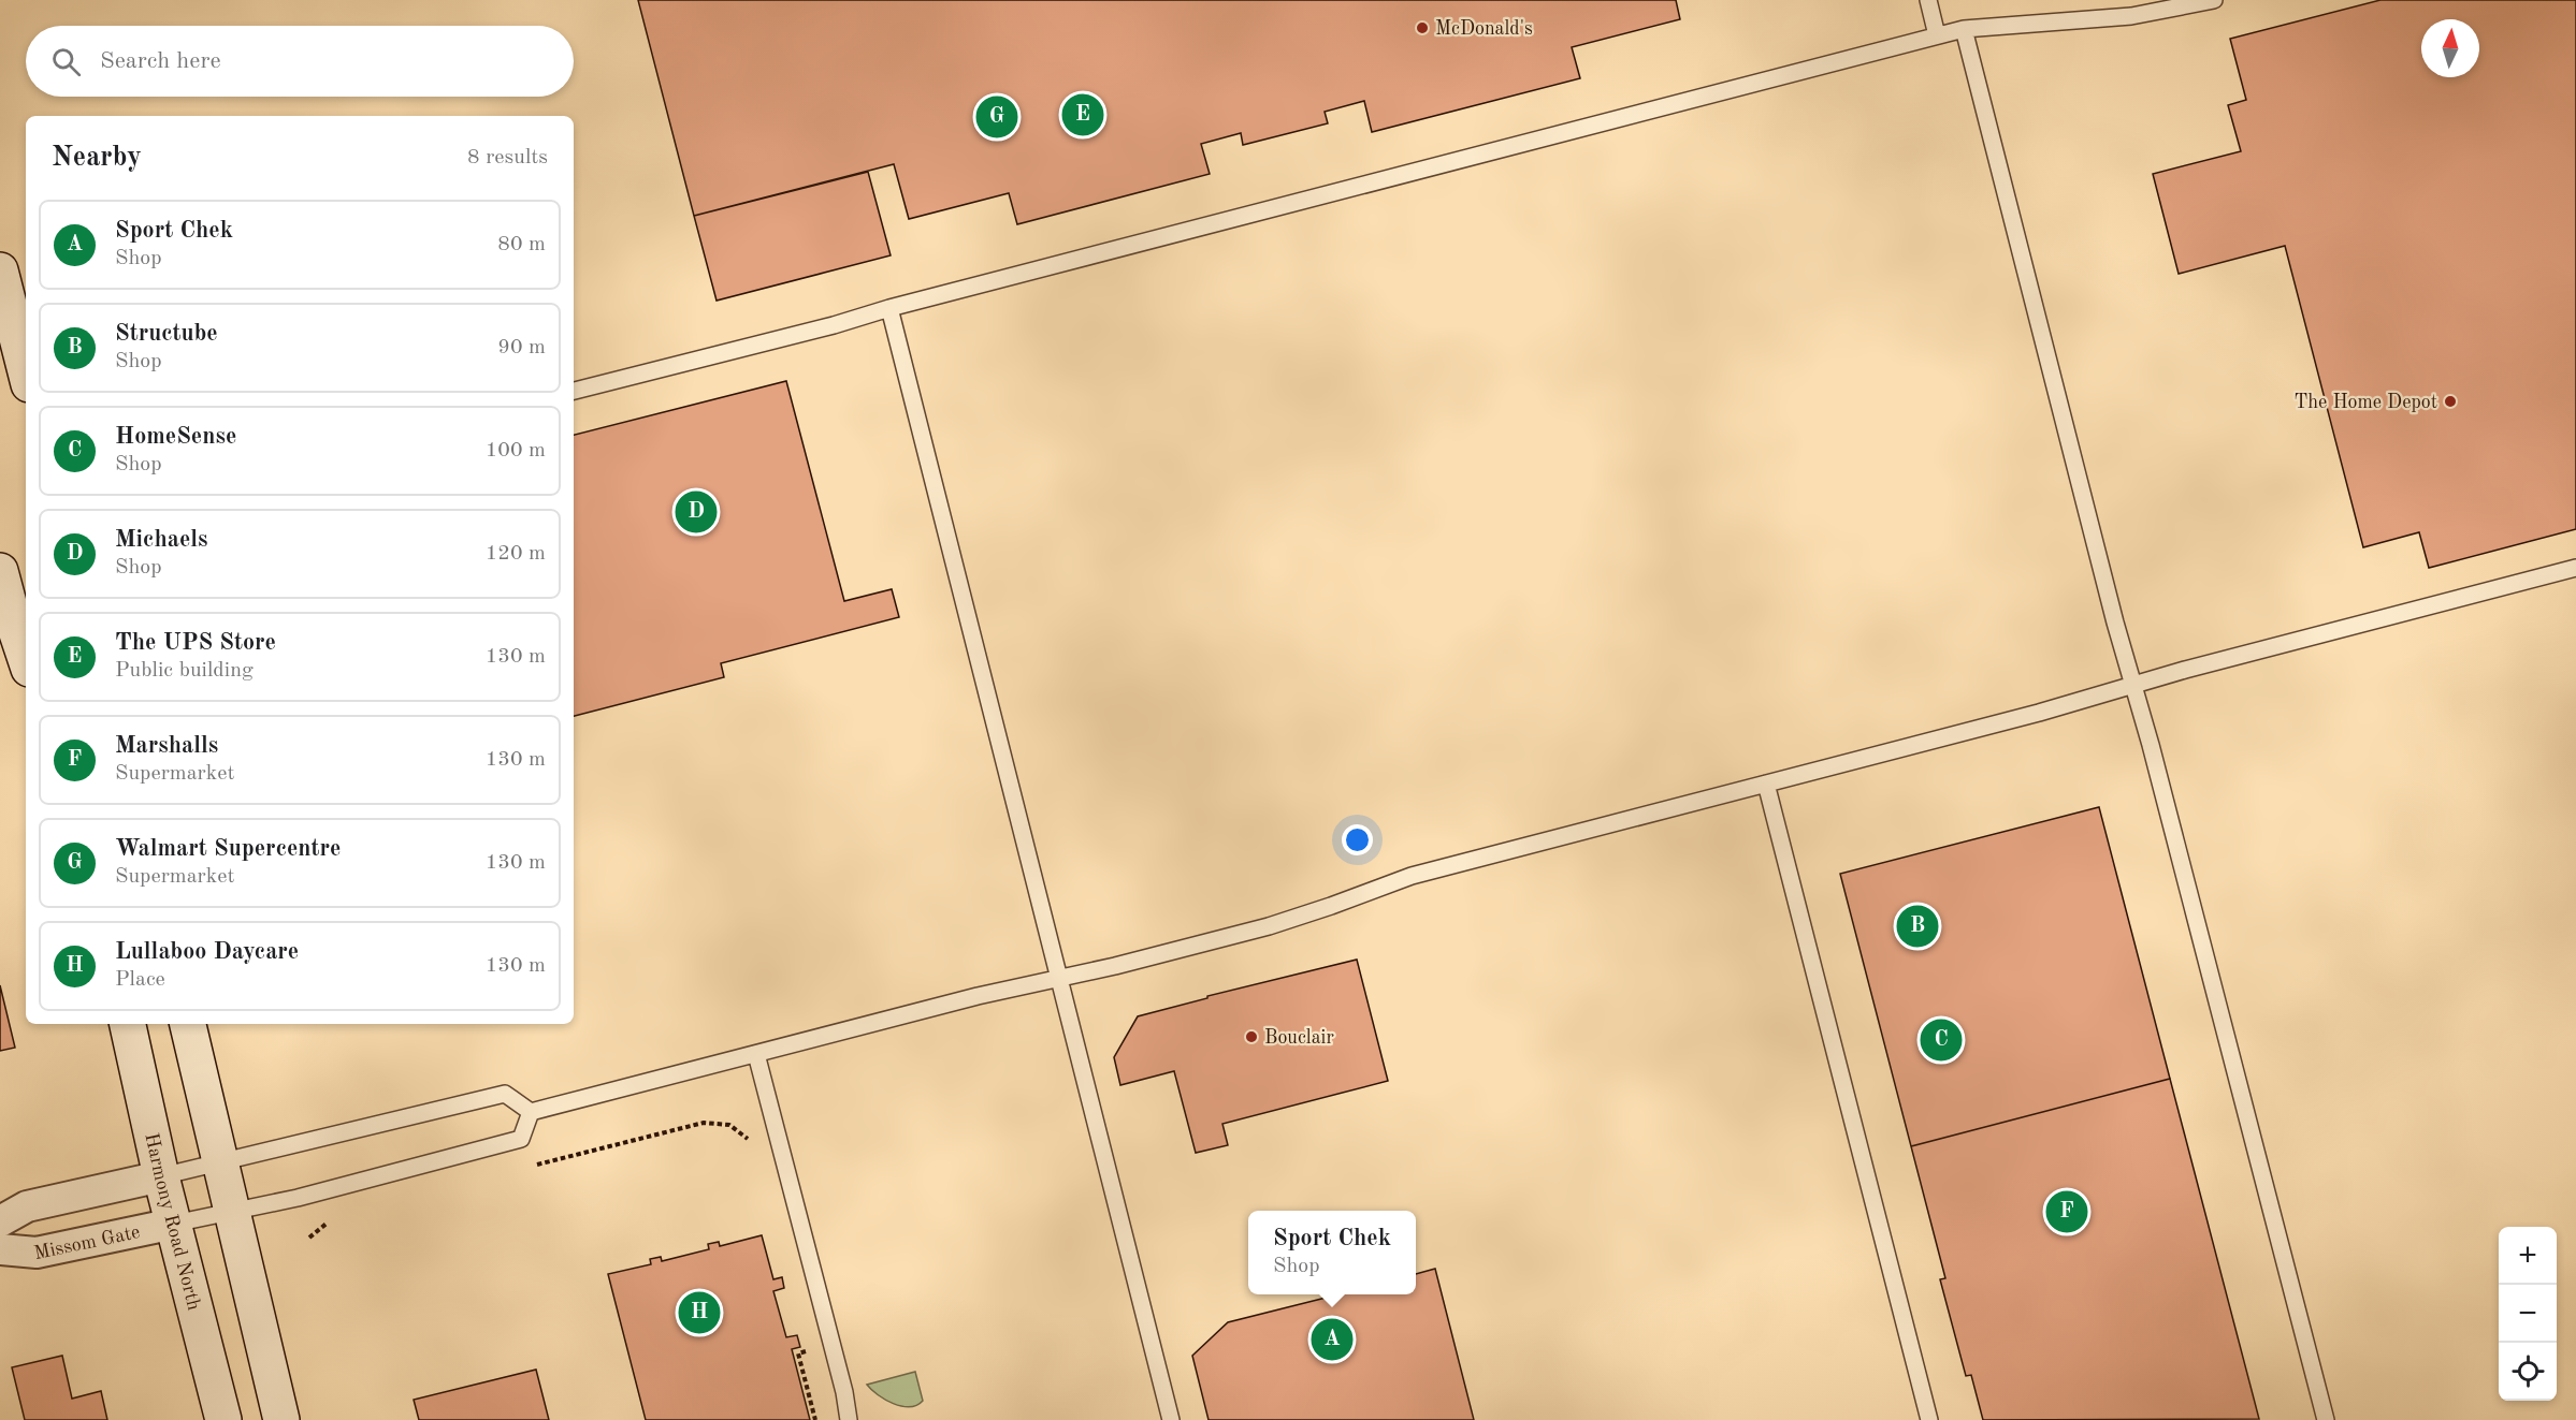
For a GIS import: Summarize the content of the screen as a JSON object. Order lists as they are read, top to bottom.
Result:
{
  "streets": {
    "main road": ["Harmony Road North"],
    "street": ["Missom Gate"]
  },
  "crossings": [
    ["Harmony Road North", "Missom Gate"]
  ],
  "places": ["McDonald's", "The Home Depot", "Bouclair"],
  "north": "top",
  "page": {
    "search": "Search here",
    "pins": [
      "E",
      "G",
      "D",
      "B",
      "C",
      "F",
      "H",
      "A"
    ],
    "heading": ["Nearby", "8 results"],
    "list": [
      {
        "mark": "A",
        "name": "Sport Chek",
        "note": "Shop",
        "value": "80 m"
      },
      {
        "mark": "B",
        "name": "Structube",
        "note": "Shop",
        "value": "90 m"
      },
      {
        "mark": "C",
        "name": "HomeSense",
        "note": "Shop",
        "value": "100 m"
      },
      {
        "mark": "D",
        "name": "Michaels",
        "note": "Shop",
        "value": "120 m"
      },
      {
        "mark": "E",
        "name": "The UPS Store",
        "note": "Public building",
        "value": "130 m"
      },
      {
        "mark": "F",
        "name": "Marshalls",
        "note": "Supermarket",
        "value": "130 m"
      },
      {
        "mark": "G",
        "name": "Walmart Supercentre",
        "note": "Supermarket",
        "value": "130 m"
      },
      {
        "mark": "H",
        "name": "Lullaboo Daycare",
        "note": "Place",
        "value": "130 m"
      }
    ],
    "popup": ["Sport Chek", "Shop"],
    "map_buttons": ["+", "−"]
  }
}
